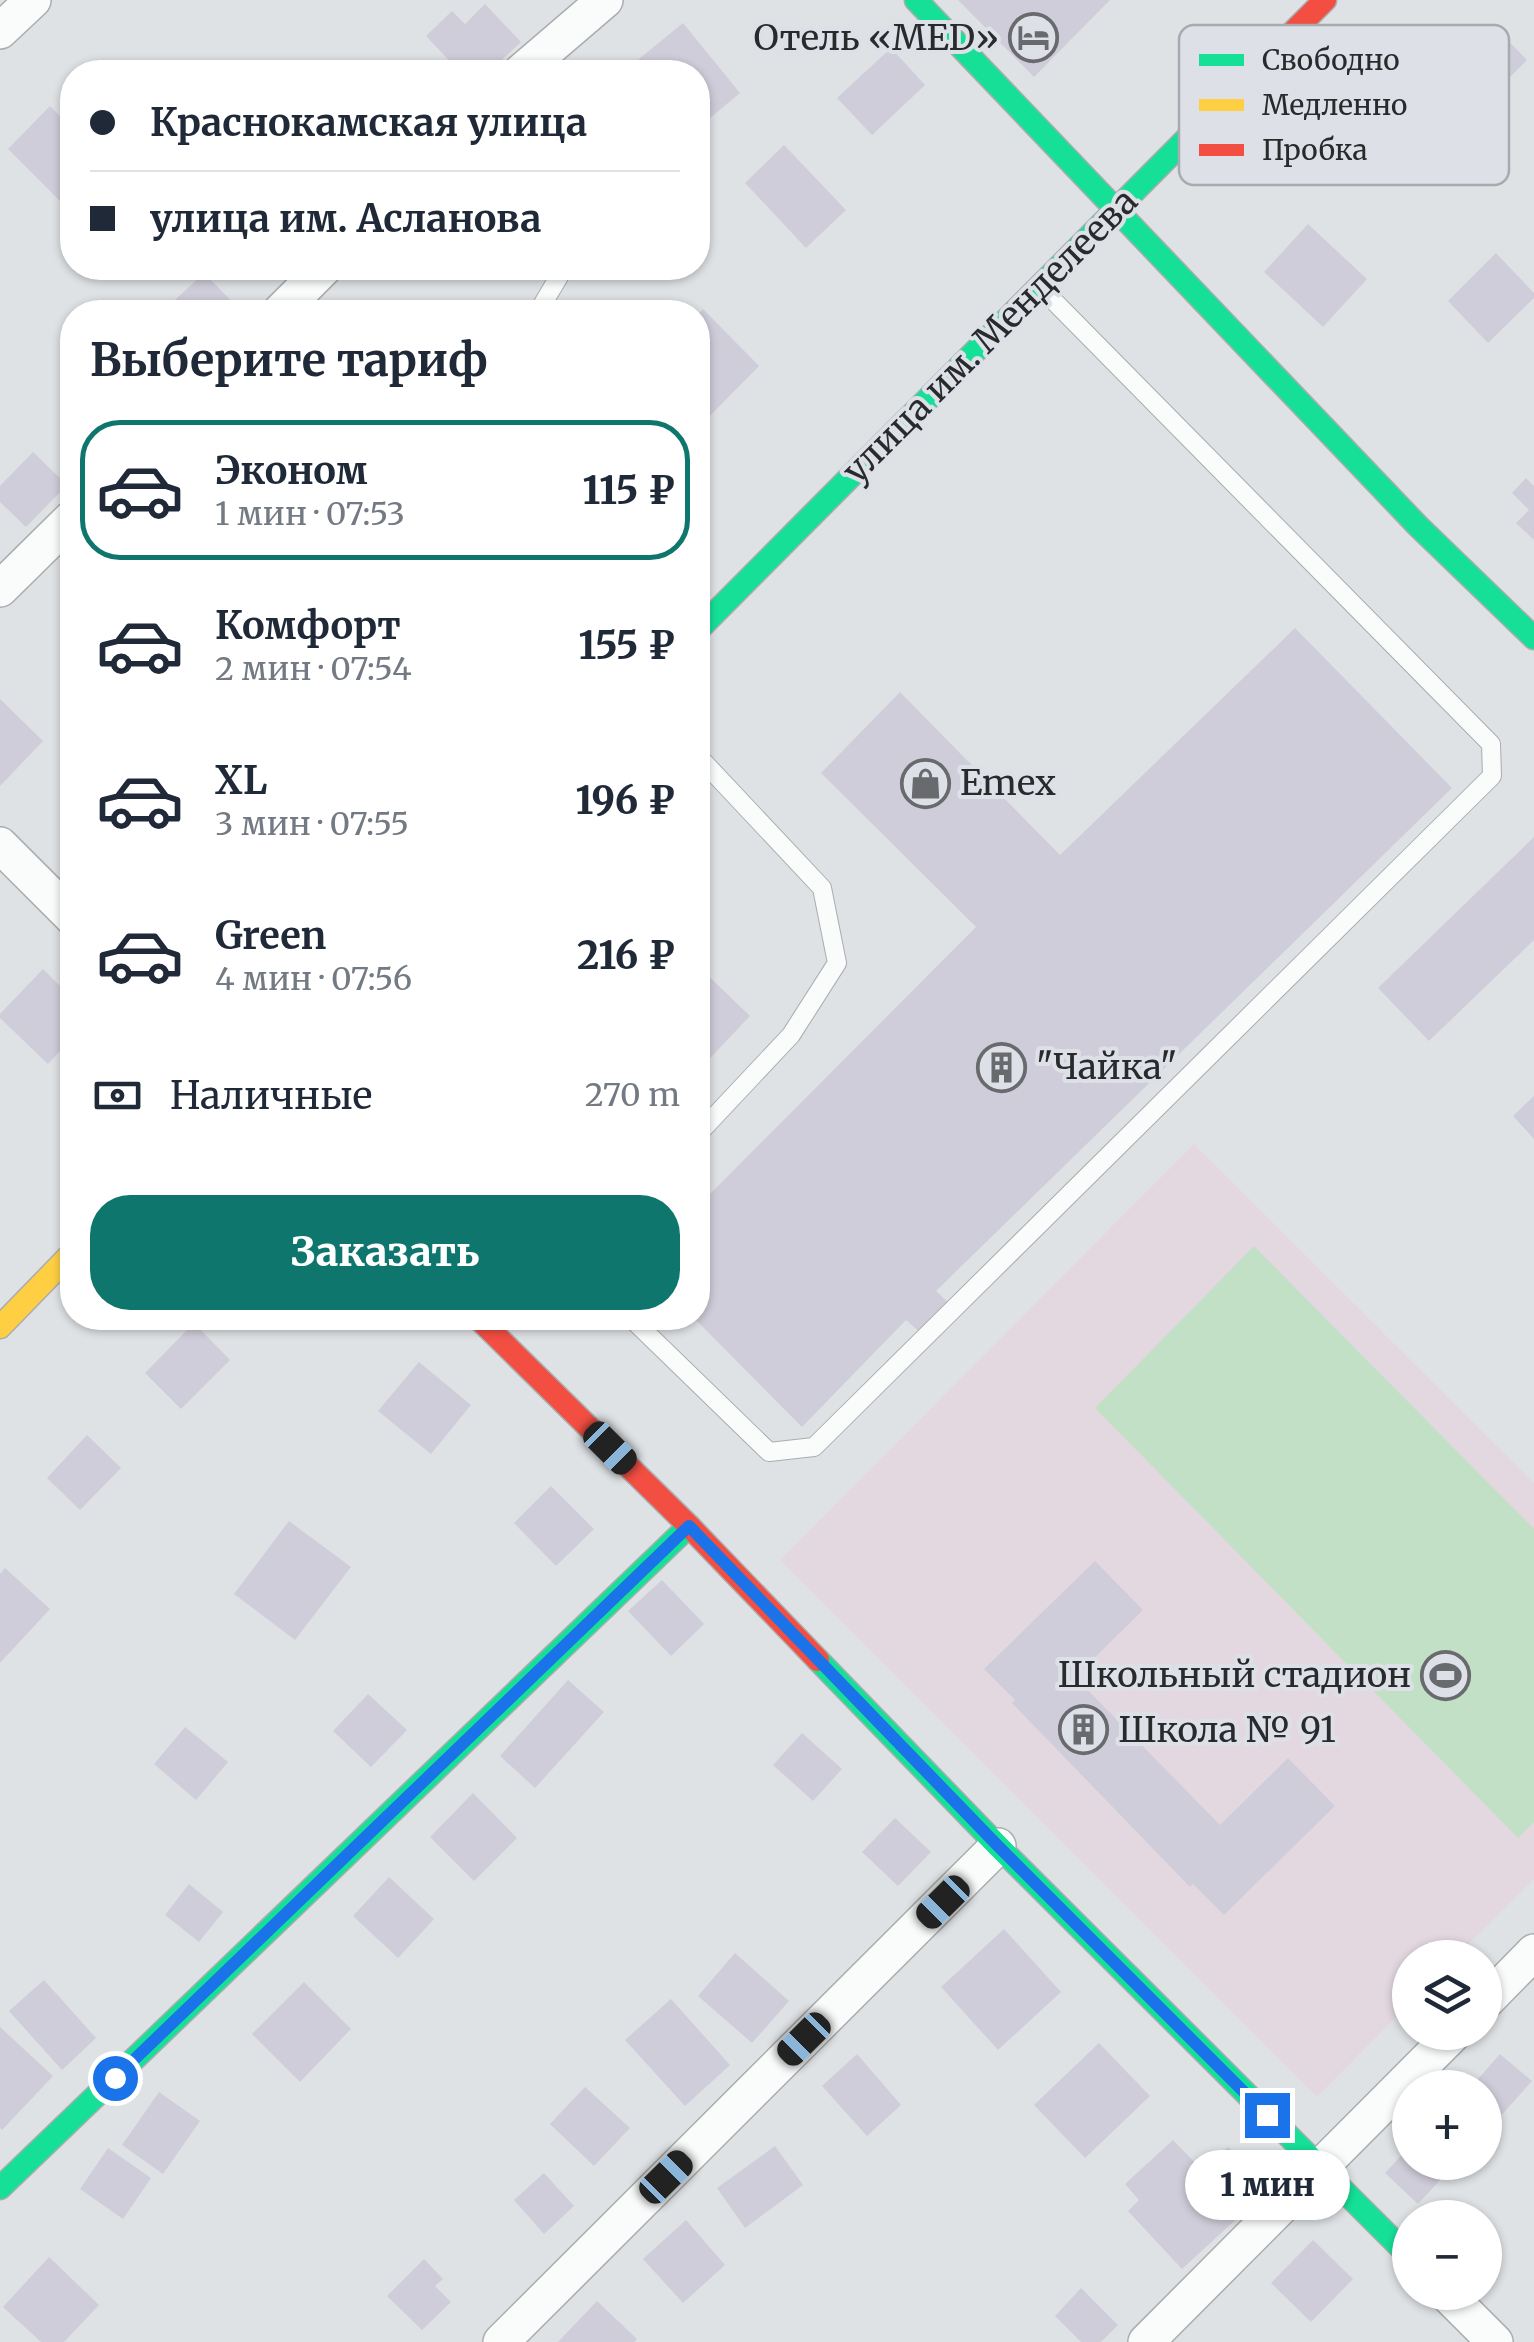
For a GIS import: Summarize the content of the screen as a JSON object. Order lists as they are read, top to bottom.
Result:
{
  "streets": {
    "street": ["улица им. Менделеева"]
  },
  "places": {
    "hotel": ["Отель «MED»"],
    "shop": ["Emex"],
    "building": ["\"Чайка\"", "Школа № 91"],
    "sports": ["Школьный стадион"]
  },
  "legend": ["Свободно", "Медленно", "Пробка"],
  "page": {
    "banner": ["Краснокамская улица", "улица им. Асланова"],
    "heading": "Выберите тариф",
    "list": [
      {
        "name": "Эконом",
        "note": "1 мин · 07:53",
        "value": "115 ₽"
      },
      {
        "name": "Комфорт",
        "note": "2 мин · 07:54",
        "value": "155 ₽"
      },
      {
        "name": "XL",
        "note": "3 мин · 07:55",
        "value": "196 ₽"
      },
      {
        "name": "Green",
        "note": "4 мин · 07:56",
        "value": "216 ₽"
      }
    ],
    "pay": ["Наличные", "270 m"],
    "buttons": "Заказать",
    "map_buttons": ["+", "−"],
    "bubble": "1 мин"
  }
}
